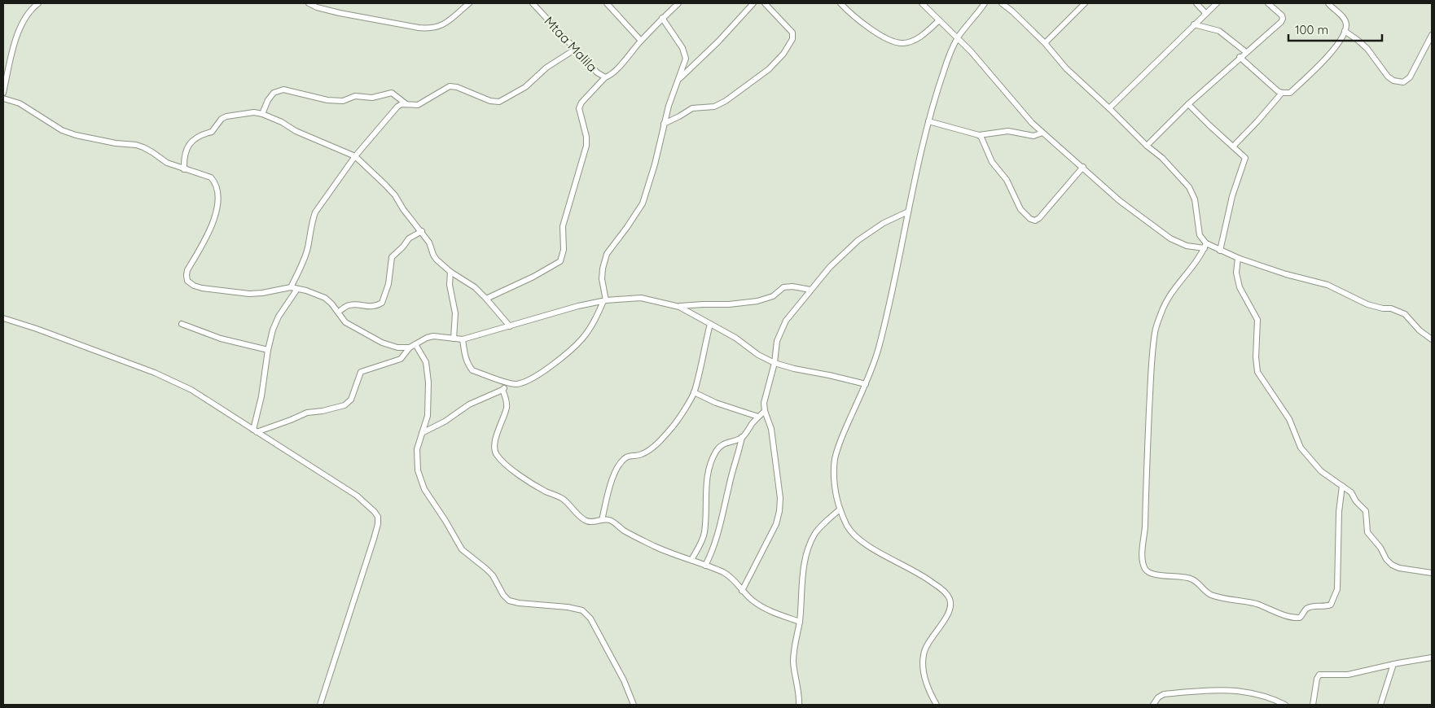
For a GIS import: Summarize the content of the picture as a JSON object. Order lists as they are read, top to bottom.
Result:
{
  "streets": {
    "street": ["Mtaa Malila"]
  },
  "scale_bar": "100 m"
}
